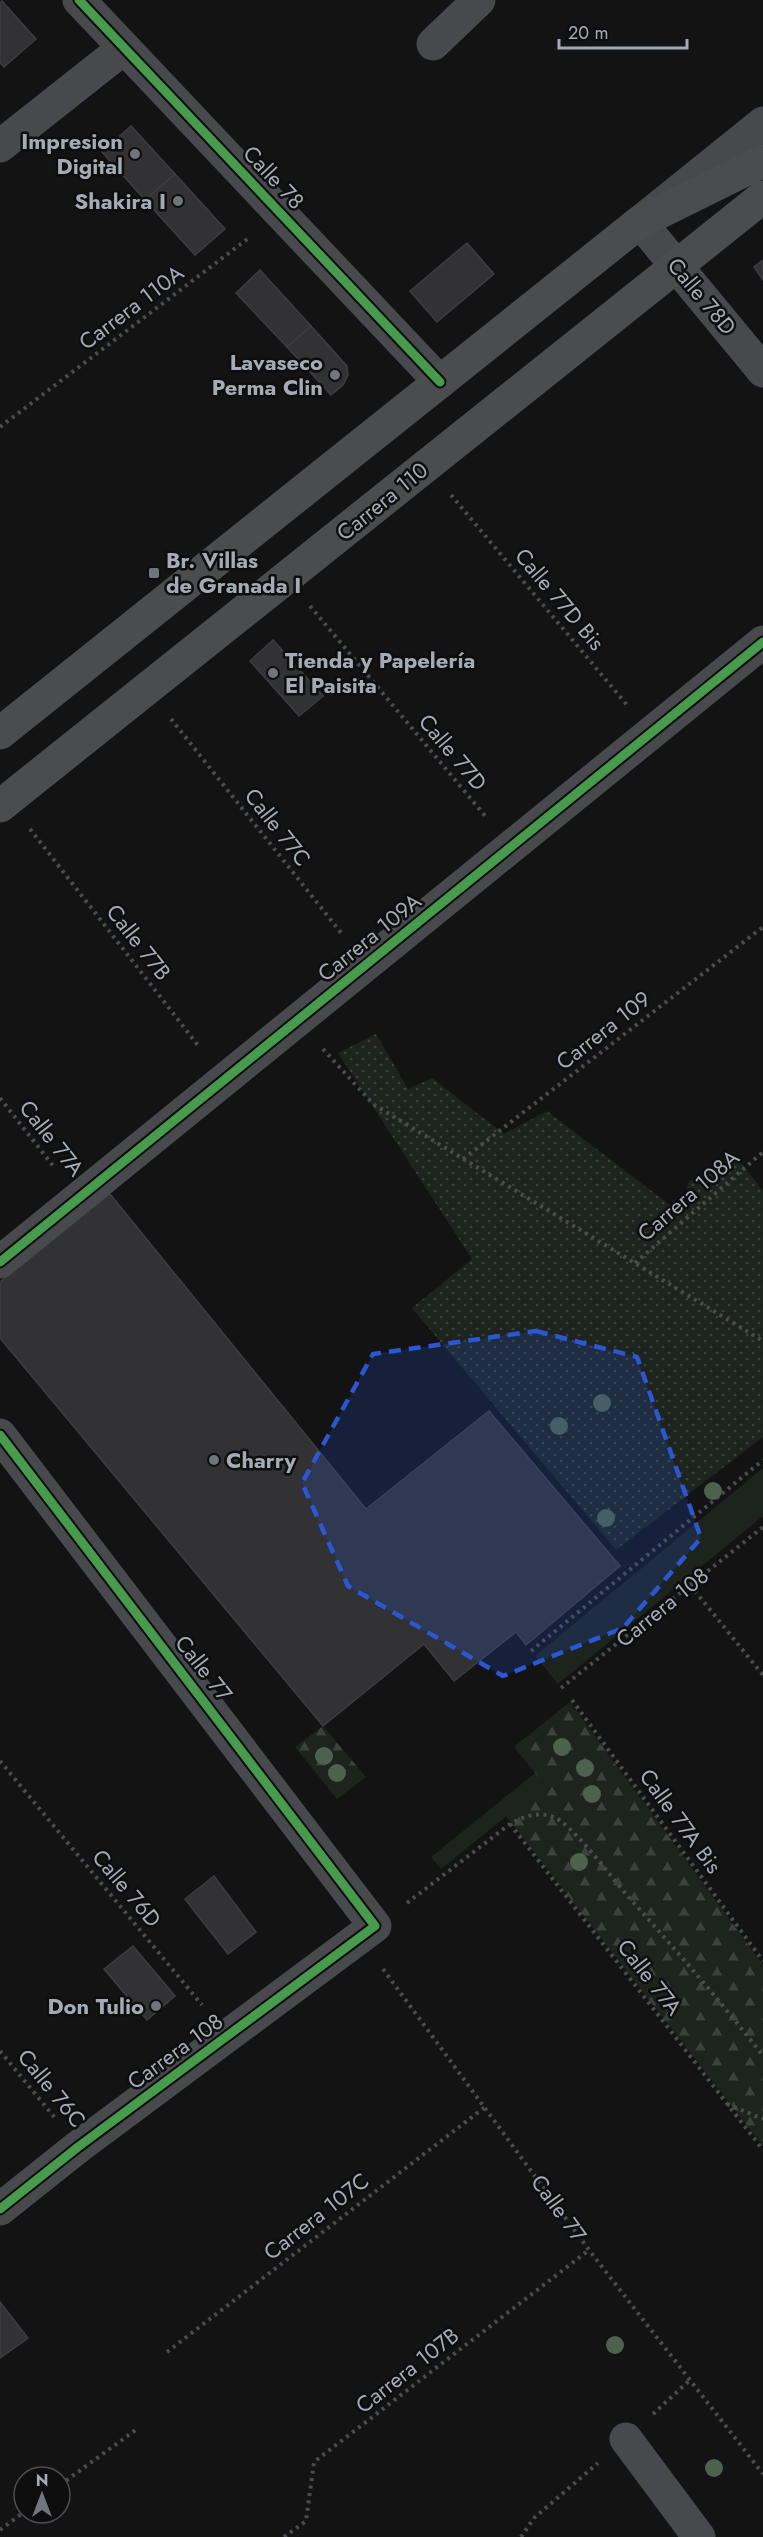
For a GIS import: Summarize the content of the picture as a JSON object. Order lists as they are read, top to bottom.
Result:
{
  "streets": {
    "main road": ["Carrera 110"],
    "street": [
      "Calle 78",
      "Calle 78D",
      "Carrera 109A",
      "Carrera 108",
      "Calle 77"
    ],
    "path": [
      "Carrera 110A",
      "Calle 77D Bis",
      "Calle 77D",
      "Calle 77C",
      "Calle 77B",
      "Carrera 109",
      "Calle 77A",
      "Carrera 108A",
      "Calle 77A Bis",
      "Calle 76D",
      "Calle 76C",
      "Carrera 107C",
      "Carrera 107B"
    ]
  },
  "crossings": [
    ["Calle 78", "Carrera 110A"],
    ["Calle 78D", "Carrera 110"],
    ["Carrera 110", "Calle 77B"],
    ["Calle 77D Bis", "Carrera 109A"],
    ["Calle 77D", "Carrera 109A"],
    ["Calle 77C", "Carrera 109A"],
    ["Carrera 109A", "Calle 77B"],
    ["Carrera 109A", "Calle 77A"],
    ["Carrera 108", "Calle 77"],
    ["Carrera 108", "Calle 76D"],
    ["Carrera 108", "Calle 76C"],
    ["Calle 77", "Carrera 107C"],
    ["Calle 77", "Carrera 107B"]
  ],
  "places": {
    "other": [
      "Impresion Digital",
      "Shakira I",
      "Lavaseco Perma Clin",
      "Tienda y Papelería El Paisita",
      "Charry",
      "Don Tulio"
    ],
    "transit": ["Br. Villas de Granada I"]
  },
  "scale_bar": "20 m",
  "north": "top"
}
